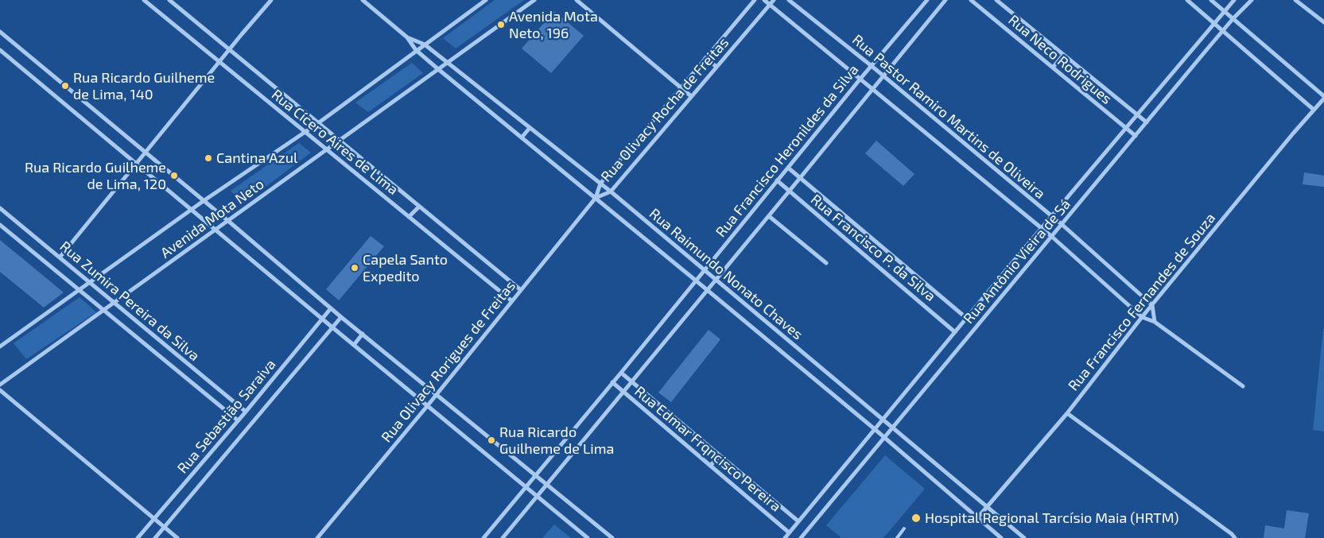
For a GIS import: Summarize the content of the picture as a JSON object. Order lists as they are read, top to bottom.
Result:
{
  "streets": {
    "street": [
      "Rua Neco Rodrigues",
      "Rua Olivacy Rocha de Freitas",
      "Rua Pastor Ramiro Martins de Oliveira",
      "Rua Cícero Aires de Lima",
      "Rua Francisco Heronildes da Silva",
      "Avenida Mota Neto",
      "Rua Francisco P. da Silva",
      "Rua Antônio Vieira de Sá",
      "Rua Raimundo Nonato Chaves",
      "Rua Zumira Pereira da Silva",
      "Rua Francisco Fernandes de Souza",
      "Rua Olivacy Rorigues de Freitas",
      "Rua Sebastião Saraiva",
      "Rua Edmar Frqncisco Pereira"
    ]
  },
  "crossings": [
    ["Rua Neco Rodrigues", "Rua Antônio Vieira de Sá"],
    ["Rua Olivacy Rocha de Freitas", "Rua Pastor Ramiro Martins de Oliveira"],
    ["Rua Olivacy Rocha de Freitas", "Rua Raimundo Nonato Chaves"],
    ["Rua Olivacy Rocha de Freitas", "Rua Olivacy Rorigues de Freitas"],
    ["Rua Pastor Ramiro Martins de Oliveira", "Rua Francisco Heronildes da Silva"],
    ["Rua Pastor Ramiro Martins de Oliveira", "Rua Antônio Vieira de Sá"],
    ["Rua Pastor Ramiro Martins de Oliveira", "Rua Francisco Fernandes de Souza"],
    ["Rua Cícero Aires de Lima", "Avenida Mota Neto"],
    ["Rua Cícero Aires de Lima", "Rua Olivacy Rorigues de Freitas"],
    ["Rua Francisco Heronildes da Silva", "Rua Francisco P. da Silva"],
    ["Rua Francisco Heronildes da Silva", "Rua Raimundo Nonato Chaves"],
    ["Rua Francisco Heronildes da Silva", "Rua Edmar Frqncisco Pereira"],
    ["Avenida Mota Neto", "Rua Raimundo Nonato Chaves"],
    ["Avenida Mota Neto", "Rua Zumira Pereira da Silva"],
    ["Rua Francisco P. da Silva", "Rua Antônio Vieira de Sá"],
    ["Rua Antônio Vieira de Sá", "Rua Raimundo Nonato Chaves"],
    ["Rua Antônio Vieira de Sá", "Rua Edmar Frqncisco Pereira"],
    ["Rua Raimundo Nonato Chaves", "Rua Francisco Fernandes de Souza"],
    ["Rua Raimundo Nonato Chaves", "Rua Olivacy Rorigues de Freitas"],
    ["Rua Zumira Pereira da Silva", "Rua Sebastião Saraiva"]
  ],
  "places": [
    "Avenida Mota Neto, 196",
    "Rua Ricardo Guilheme de Lima, 140",
    "Cantina Azul",
    "Rua Ricardo Guilheme de Lima, 120",
    "Capela Santo Expedito",
    "Rua Ricardo Guilheme de Lima",
    "Hospital Regional Tarcísio Maia (HRTM)"
  ]
}
